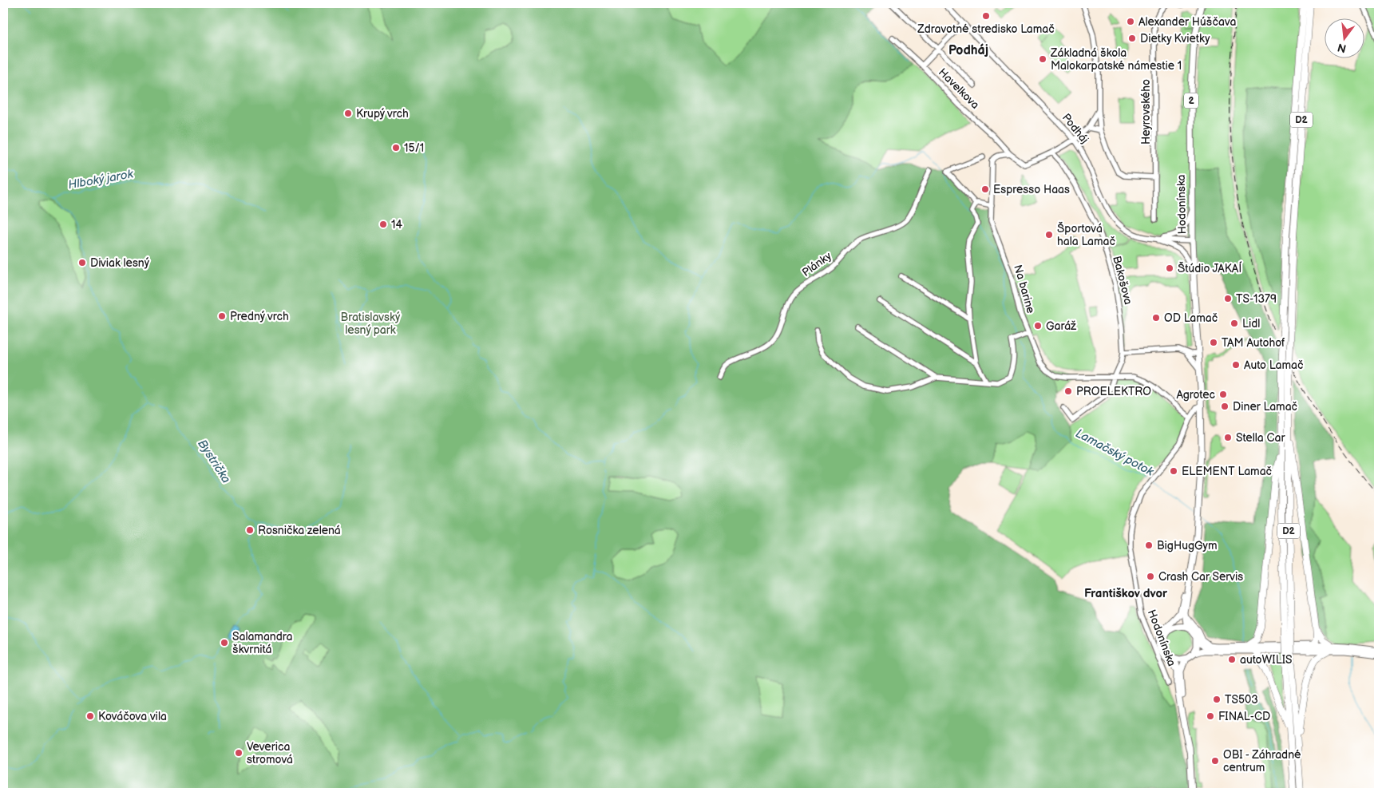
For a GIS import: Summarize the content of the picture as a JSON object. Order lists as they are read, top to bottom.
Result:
{
  "streets": {
    "highway": ["D2"],
    "main road": ["2", "Hodonínska"],
    "street": [
      "Havelkova",
      "Heyrovského",
      "Podháj",
      "Plánky",
      "Bakošova",
      "Na barine"
    ]
  },
  "crossings": [
    ["Havelkova", "Bakošova"],
    ["Havelkova", "Na barine"],
    ["Podháj", "Hodonínska"],
    ["Hodonínska", "Na barine"],
    ["Bakošova", "Na barine"]
  ],
  "districts": ["Podháj", "Františkov dvor"],
  "water": ["Hlboký jarok", "Lamačský potok", "Bystrička"],
  "parks": ["Bratislavský lesný park"],
  "places": [
    "Zdravotné stredisko Lamač",
    "Alexander Húščava",
    "Dietky Kvietky",
    "Základná škola Malokarpatské námestie 1",
    "Krupý vrch",
    "15/1",
    "Espresso Haas",
    "14",
    "Športová hala Lamač",
    "Diviak lesný",
    "Štúdio JAKAÍ",
    "TS-1379",
    "Predný vrch",
    "OD Lamač",
    "Lidl",
    "Garáž",
    "TAM Autohof",
    "Auto Lamač",
    "PROELEKTRO",
    "Agrotec",
    "Diner Lamač",
    "Stella Car",
    "ELEMENT Lamač",
    "Rosnička zelená",
    "BigHugGym",
    "Crash Car Servis",
    "Salamandra škvrnitá",
    "autoWILIS",
    "TS503",
    "Kováčova vila",
    "FINAL-CD",
    "Veverica stromová",
    "OBI - Záhradné centrum"
  ],
  "north": "bottom"
}
